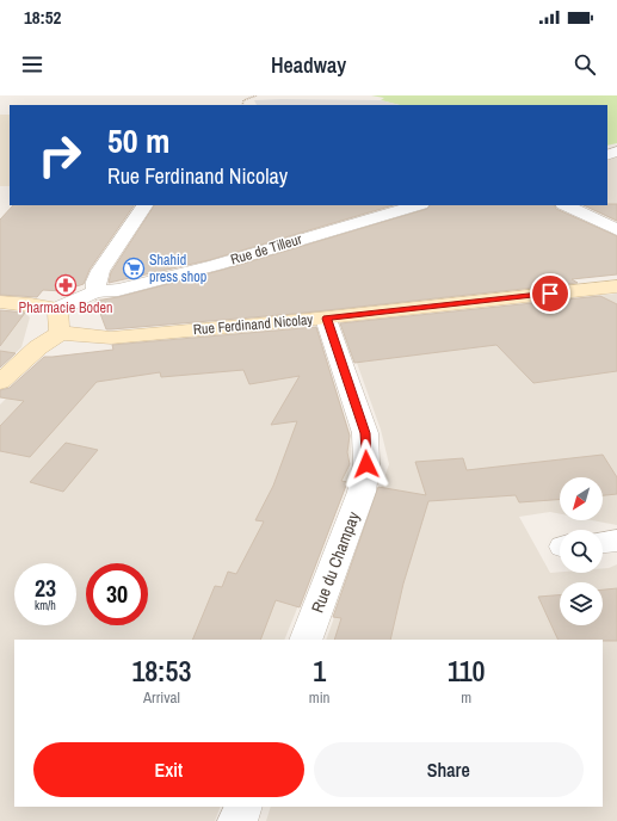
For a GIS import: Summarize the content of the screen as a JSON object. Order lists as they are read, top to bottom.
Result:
{
  "streets": {
    "street": ["Rue de Tilleur", "Rue Ferdinand Nicolay", "Rue du Champay"]
  },
  "crossings": [
    ["Rue Ferdinand Nicolay", "Rue du Champay"]
  ],
  "places": {
    "supermarket": ["Shahid press shop"],
    "pharmacy": ["Pharmacie Boden"]
  },
  "north": "bottom left",
  "page": {
    "status": "18:52",
    "header": "Headway",
    "turn": ["50 m", "Rue Ferdinand Nicolay"],
    "speed": "23 km/h",
    "limit": "30",
    "eta": [
      "18:53",
      "Arrival",
      "1",
      "min",
      "110",
      "m"
    ],
    "buttons": ["Exit", "Share"]
  }
}
